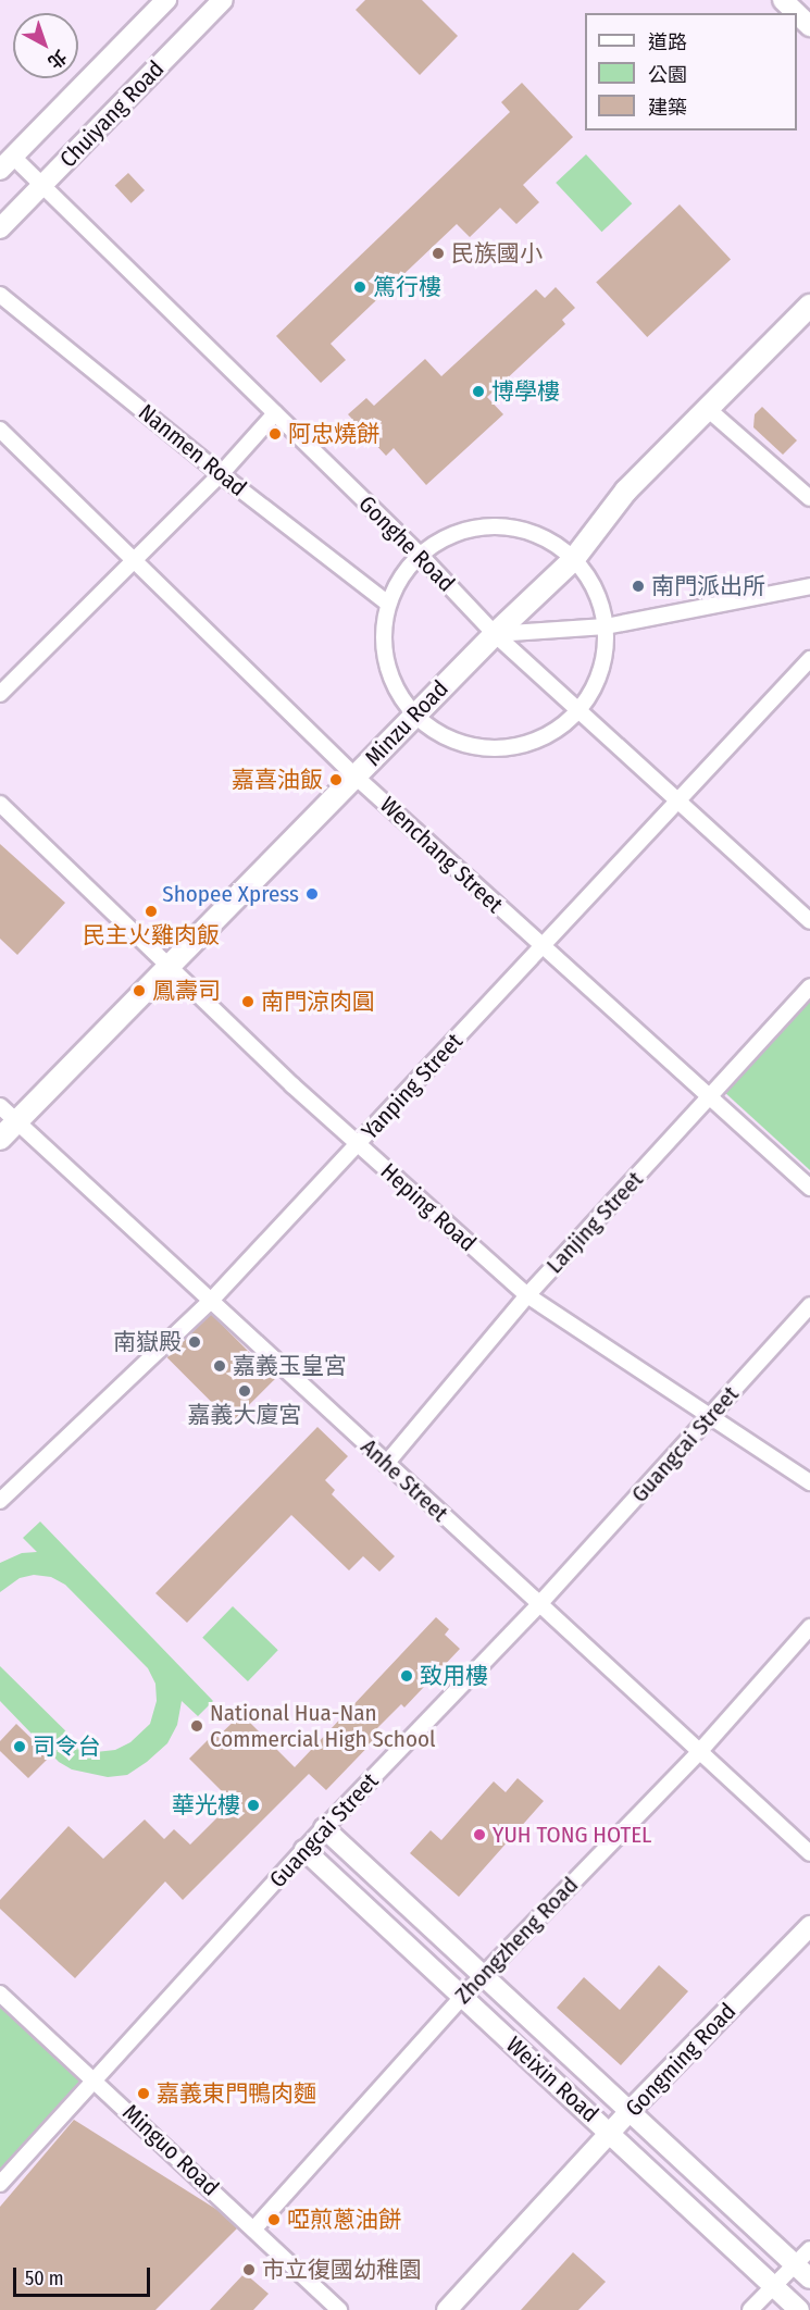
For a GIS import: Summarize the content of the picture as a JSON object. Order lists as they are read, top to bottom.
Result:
{
  "streets": {
    "main road": ["Minzu Road"],
    "street": [
      "Chuiyang Road",
      "Nanmen Road",
      "Gonghe Road",
      "Wenchang Street",
      "Yanping Street",
      "Heping Road",
      "Lanjing Street",
      "Guangcai Street",
      "Anhe Street",
      "Zhongzheng Road",
      "Gongming Road",
      "Weixin Road",
      "Minguo Road"
    ]
  },
  "crossings": [
    ["Chuiyang Road", "Gonghe Road"],
    ["Gonghe Road", "Minzu Road"],
    ["Gonghe Road", "Yanping Street"],
    ["Minzu Road", "Wenchang Street"],
    ["Minzu Road", "Heping Road"],
    ["Minzu Road", "Anhe Street"],
    ["Wenchang Street", "Yanping Street"],
    ["Wenchang Street", "Lanjing Street"],
    ["Yanping Street", "Heping Road"],
    ["Yanping Street", "Anhe Street"],
    ["Heping Road", "Lanjing Street"],
    ["Heping Road", "Guangcai Street"],
    ["Lanjing Street", "Anhe Street"],
    ["Guangcai Street", "Anhe Street"],
    ["Guangcai Street", "Weixin Road"],
    ["Guangcai Street", "Minguo Road"],
    ["Anhe Street", "Zhongzheng Road"],
    ["Zhongzheng Road", "Weixin Road"],
    ["Zhongzheng Road", "Minguo Road"],
    ["Gongming Road", "Weixin Road"]
  ],
  "places": [
    "民族國小",
    "篤行樓",
    "博學樓",
    "阿忠燒餅",
    "南門派出所",
    "嘉喜油飯",
    "Shopee Xpress",
    "民主火雞肉飯",
    "鳳壽司",
    "南門涼肉圓",
    "南嶽殿",
    "嘉義玉皇宮",
    "嘉義大廈宮",
    "致用樓",
    "National Hua-Nan Commercial High School",
    "司令台",
    "華光樓",
    "YUH TONG HOTEL",
    "嘉義東門鴨肉麵",
    "啞煎蔥油餅",
    "市立復國幼稚園"
  ],
  "legend": ["道路", "公園", "建築"],
  "scale_bar": "50 m",
  "north": "bottom right"
}
